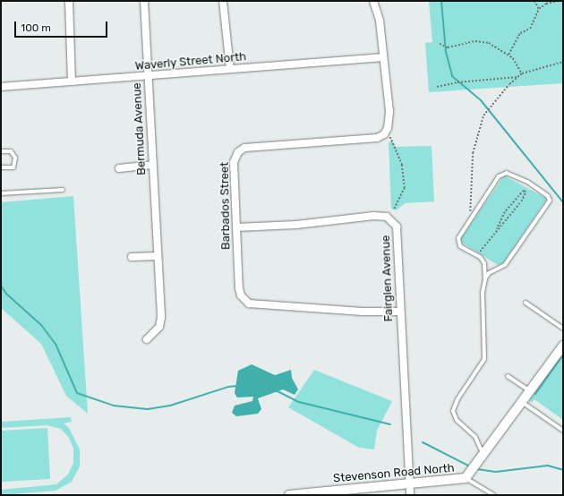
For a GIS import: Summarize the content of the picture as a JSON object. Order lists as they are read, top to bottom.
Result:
{
  "streets": {
    "street": [
      "Waverly Street North",
      "Bermuda Avenue",
      "Barbados Street",
      "Fairglen Avenue",
      "Stevenson Road North"
    ]
  },
  "crossings": [
    ["Waverly Street North", "Bermuda Avenue"],
    ["Barbados Street", "Fairglen Avenue"],
    ["Fairglen Avenue", "Stevenson Road North"]
  ],
  "scale_bar": "100 m"
}
